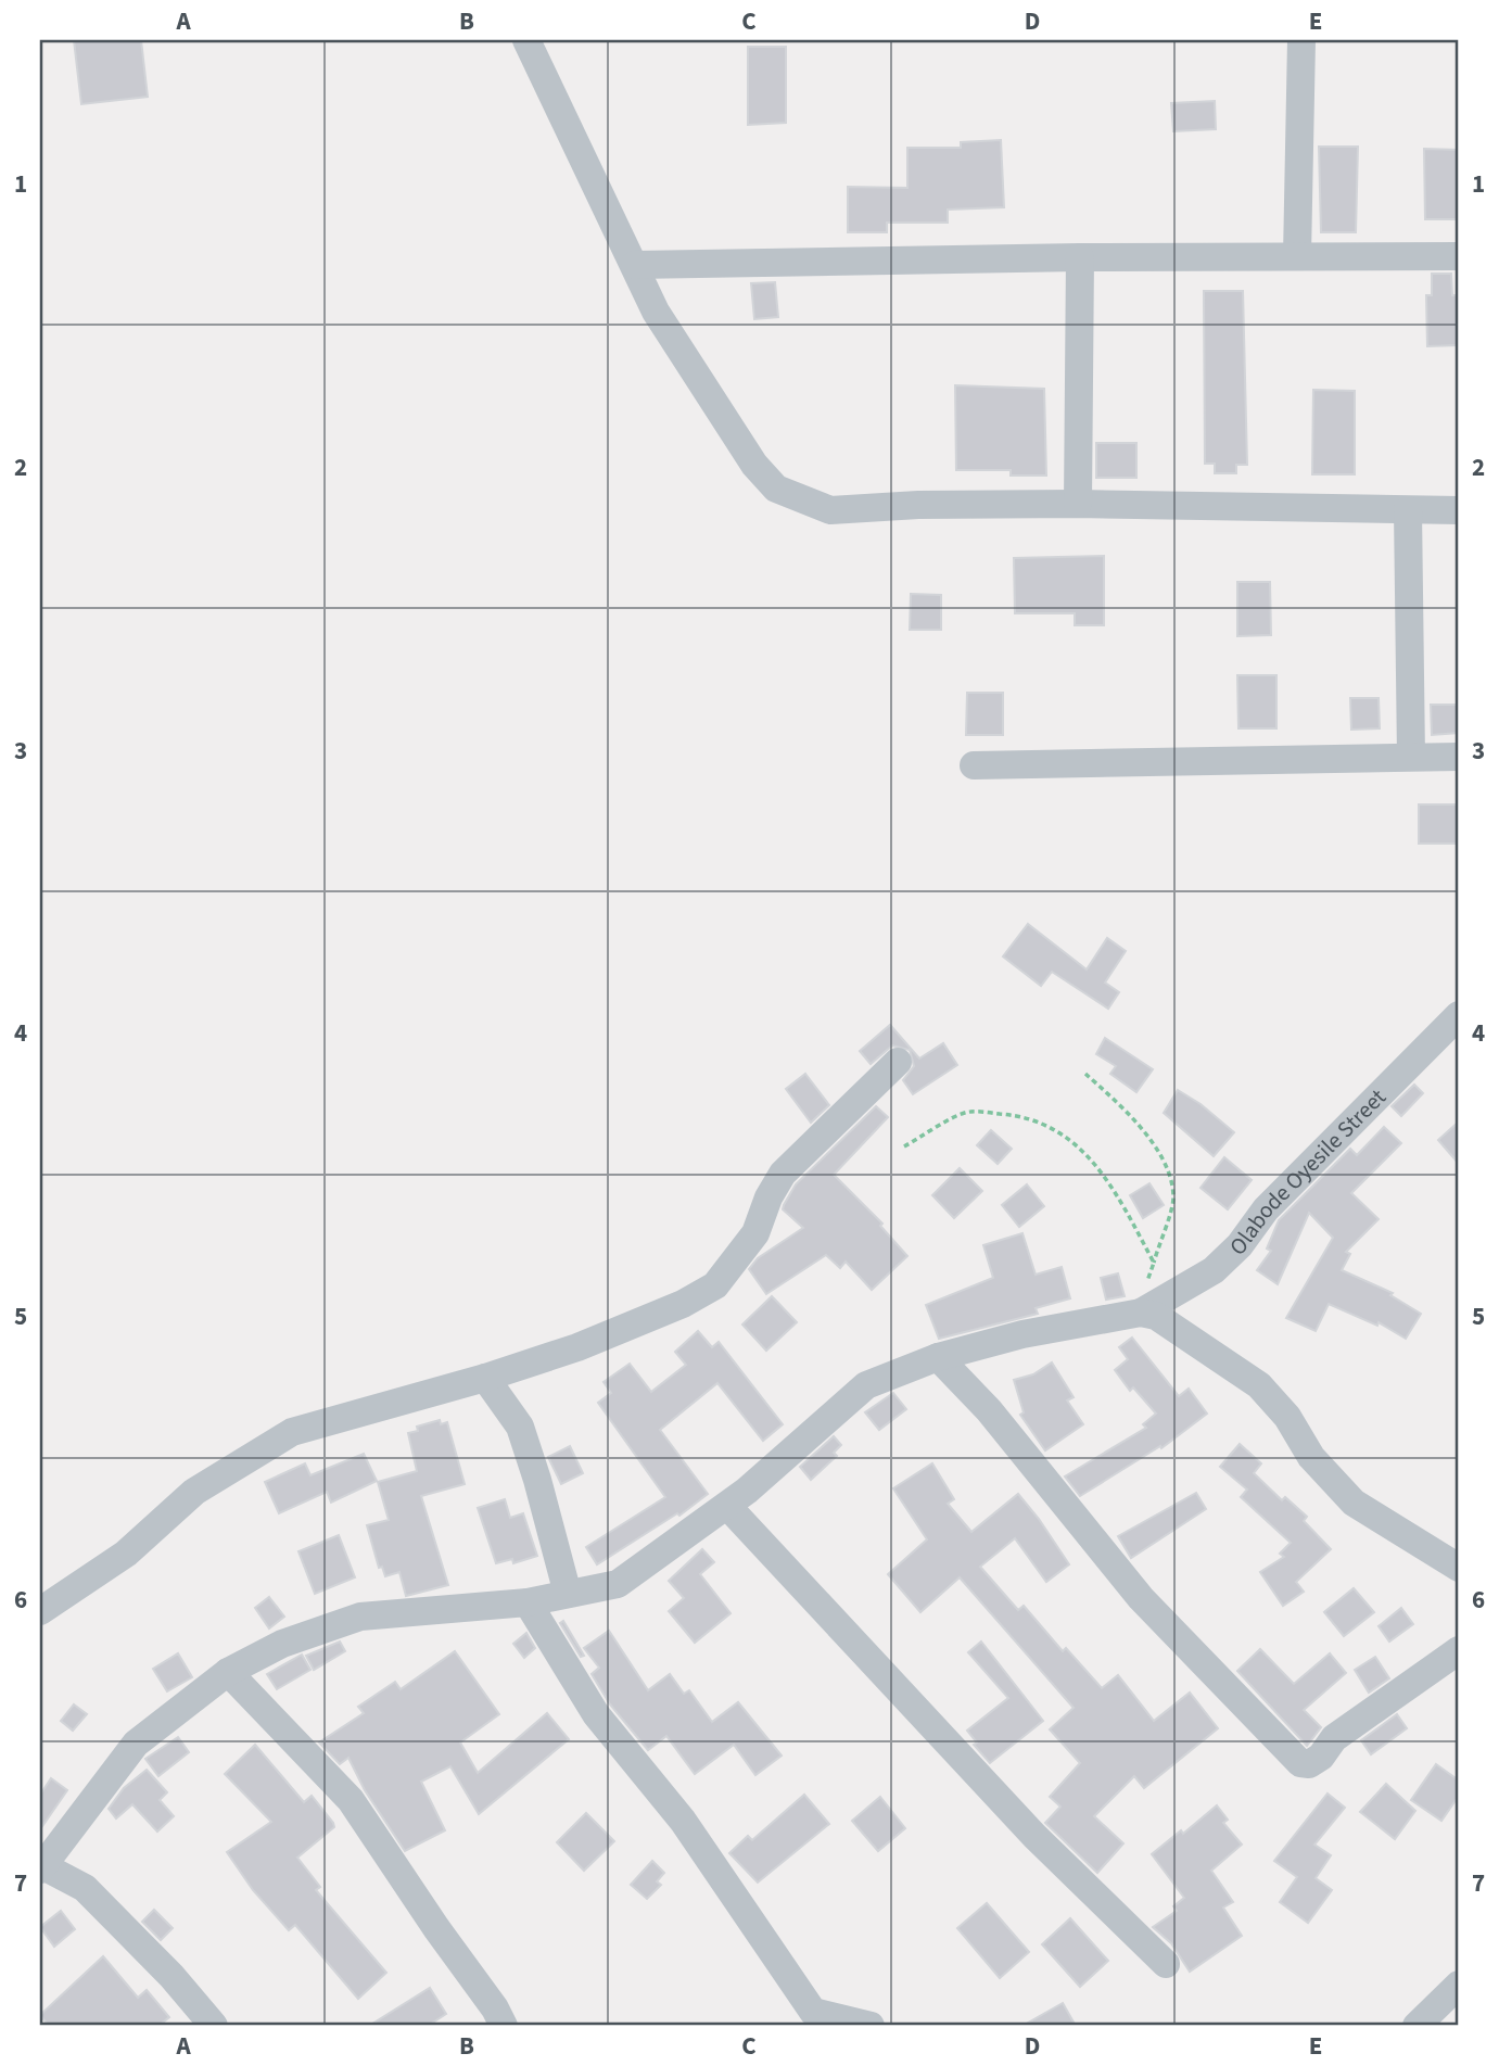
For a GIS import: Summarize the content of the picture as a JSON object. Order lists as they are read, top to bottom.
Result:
{
  "streets": {
    "street": ["Olabode Oyesile Street"]
  },
  "grid": {
    "columns": [
      "A",
      "B",
      "C",
      "D",
      "E"
    ],
    "rows": [
      "1",
      "2",
      "3",
      "4",
      "5",
      "6",
      "7"
    ]
  }
}
